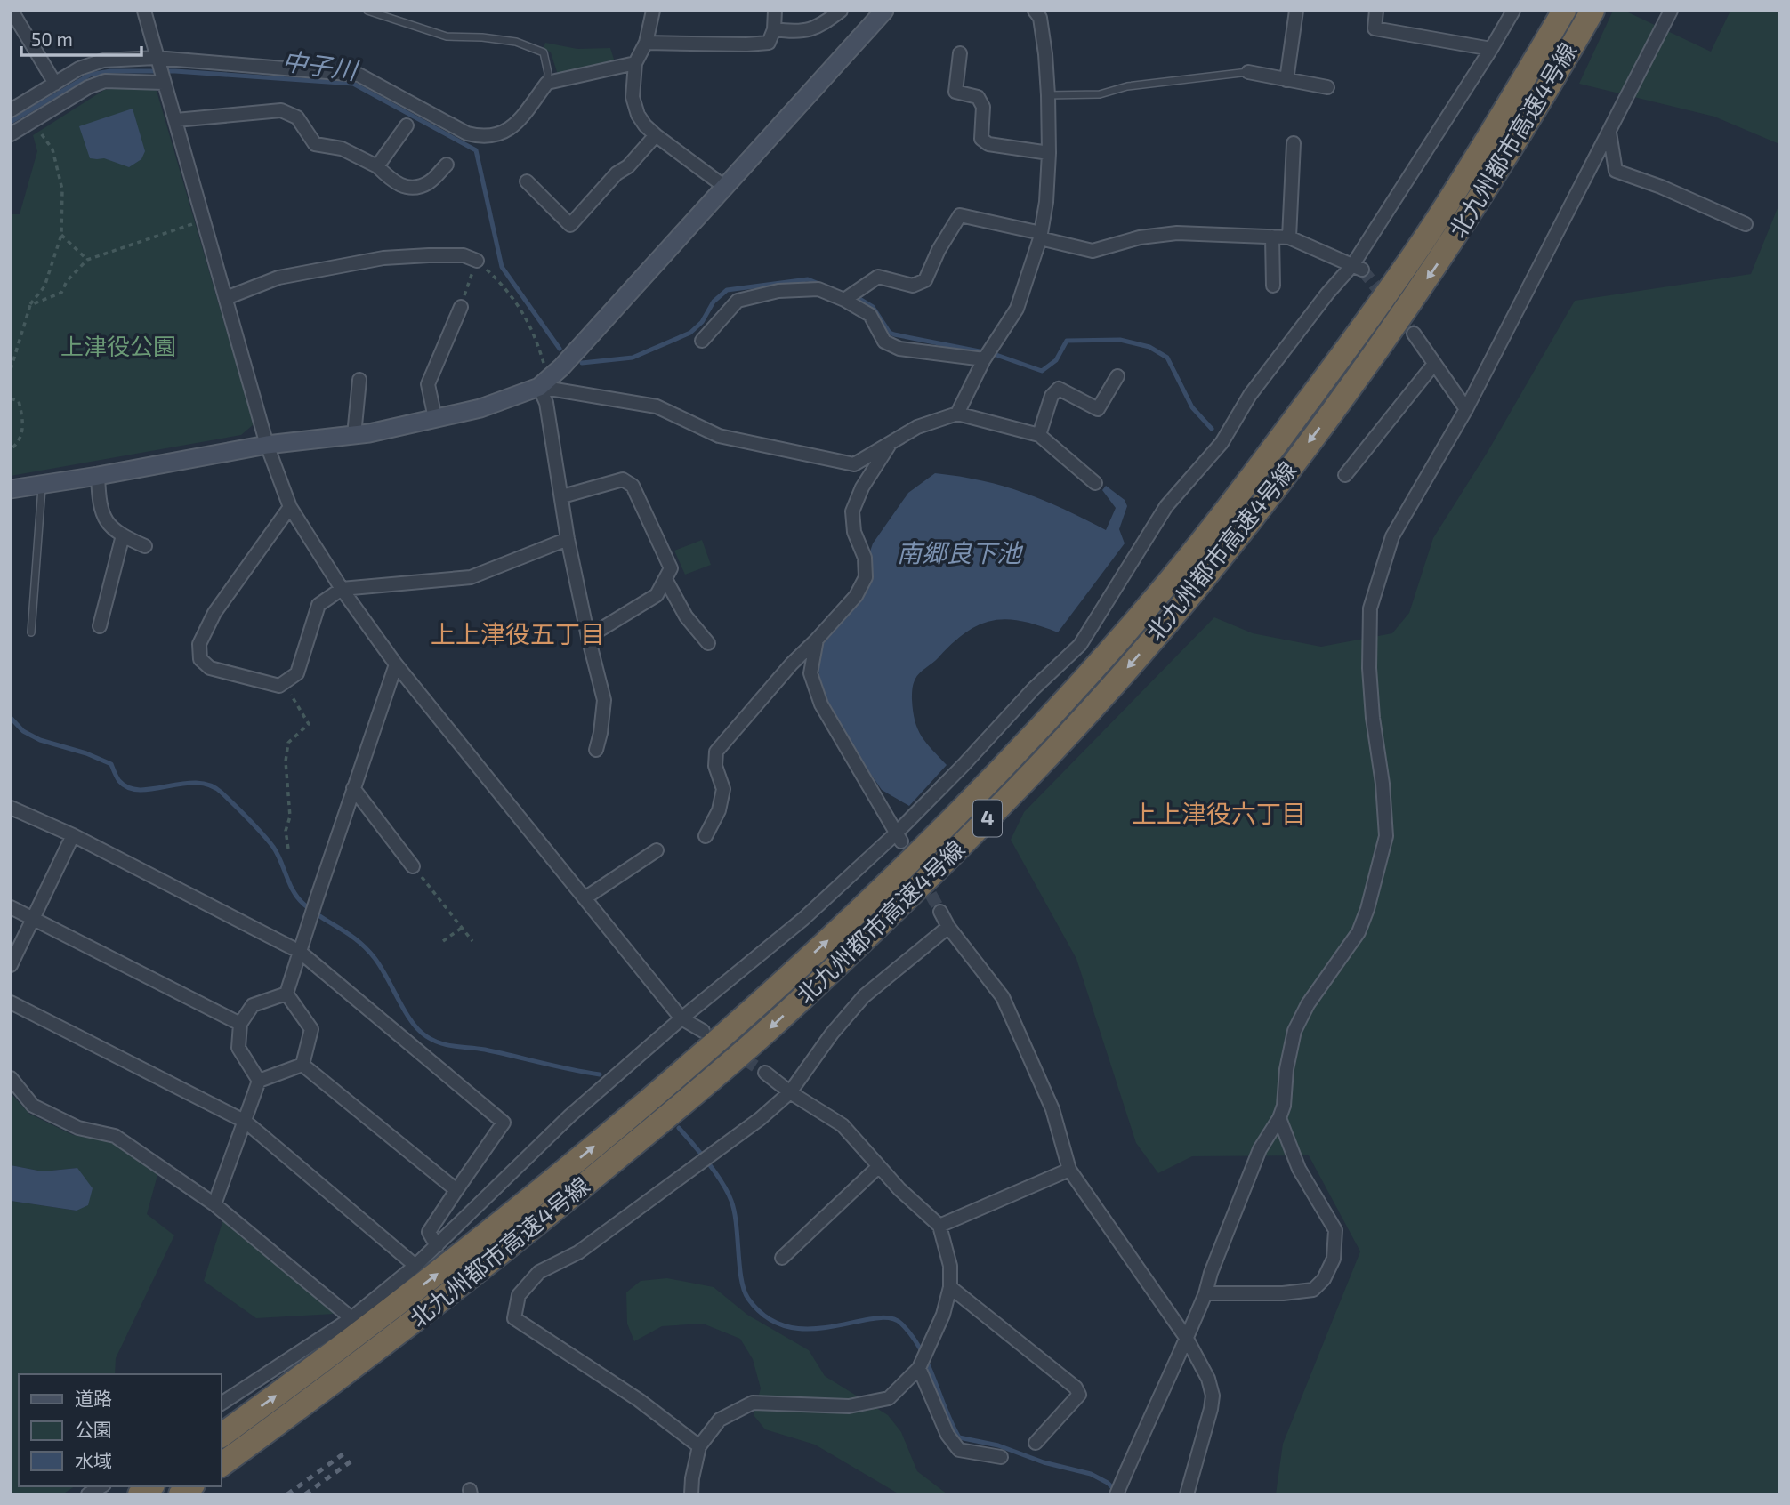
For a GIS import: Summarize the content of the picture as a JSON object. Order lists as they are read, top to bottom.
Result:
{
  "streets": {
    "highway": ["北九州都市高速4号線", "4"]
  },
  "districts": ["上上津役五丁目", "上上津役六丁目"],
  "water": ["中子川", "南郷良下池"],
  "parks": ["上津役公園"],
  "legend": ["道路", "公園", "水域"],
  "scale_bar": "50 m"
}
